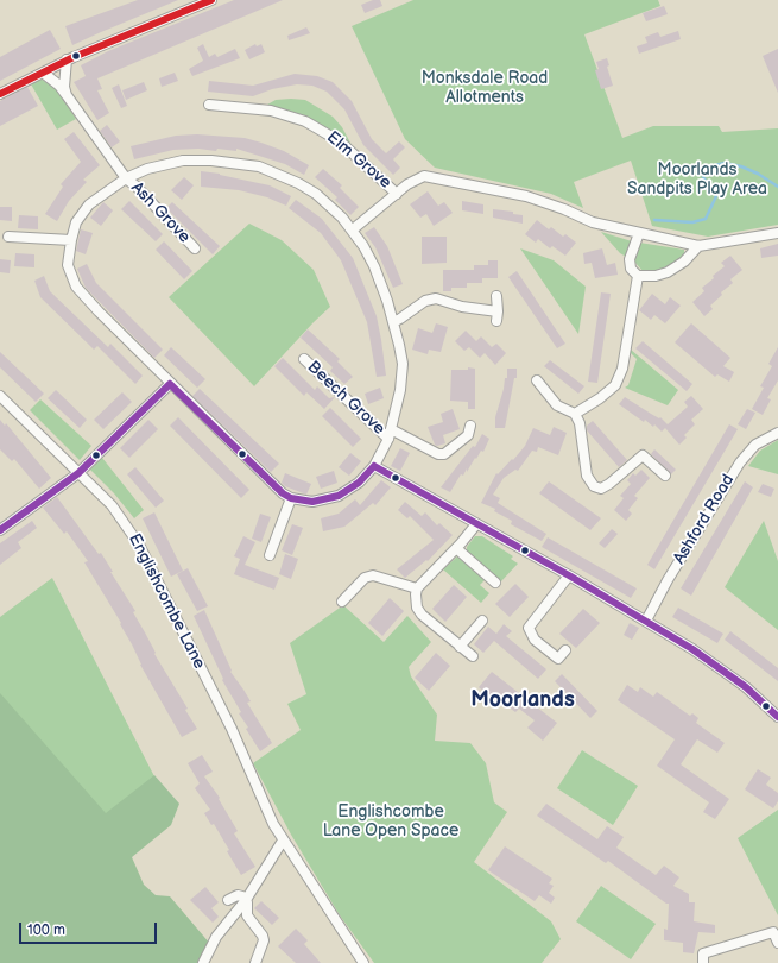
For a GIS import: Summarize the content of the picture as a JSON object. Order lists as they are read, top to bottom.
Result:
{
  "streets": {
    "street": [
      "Elm Grove",
      "Ash Grove",
      "Beech Grove",
      "Ashford Road",
      "Englishcombe Lane"
    ]
  },
  "districts": ["Moorlands"],
  "parks": ["Monksdale Road Allotments", "Moorlands Sandpits Play Area", "Englishcombe Lane Open Space"],
  "scale_bar": "100 m"
}
